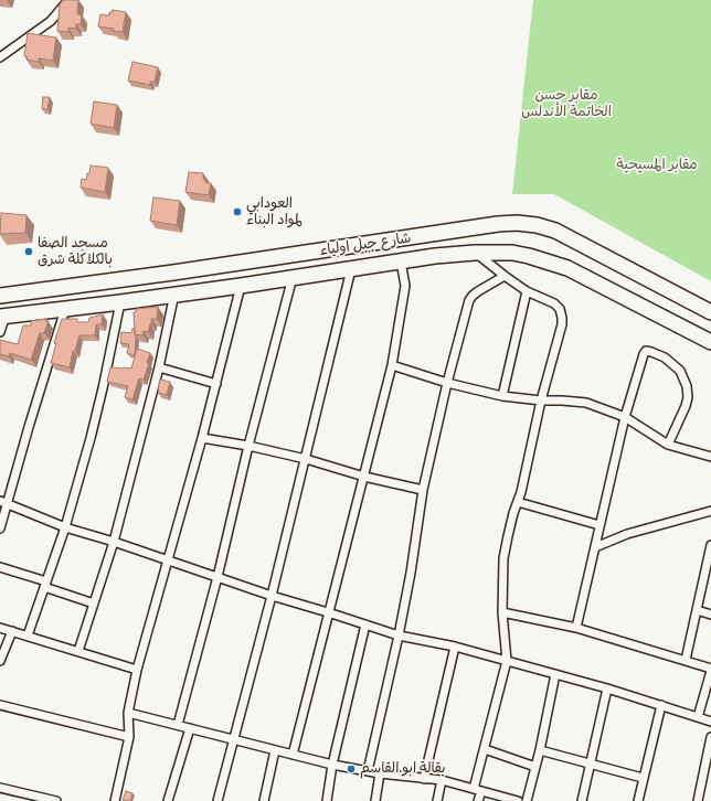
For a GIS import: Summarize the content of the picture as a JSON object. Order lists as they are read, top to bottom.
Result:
{
  "streets": {
    "highway": ["شارع جبل اولياء"]
  },
  "parks": ["مقابر حسن الخاتمة الأندلس", "مقابر المسيحية"],
  "places": ["العودابي لمواد البناء", "مسجد الصفا بالكلاكلة شرق", "بقالة ابو القاسم"]
}
